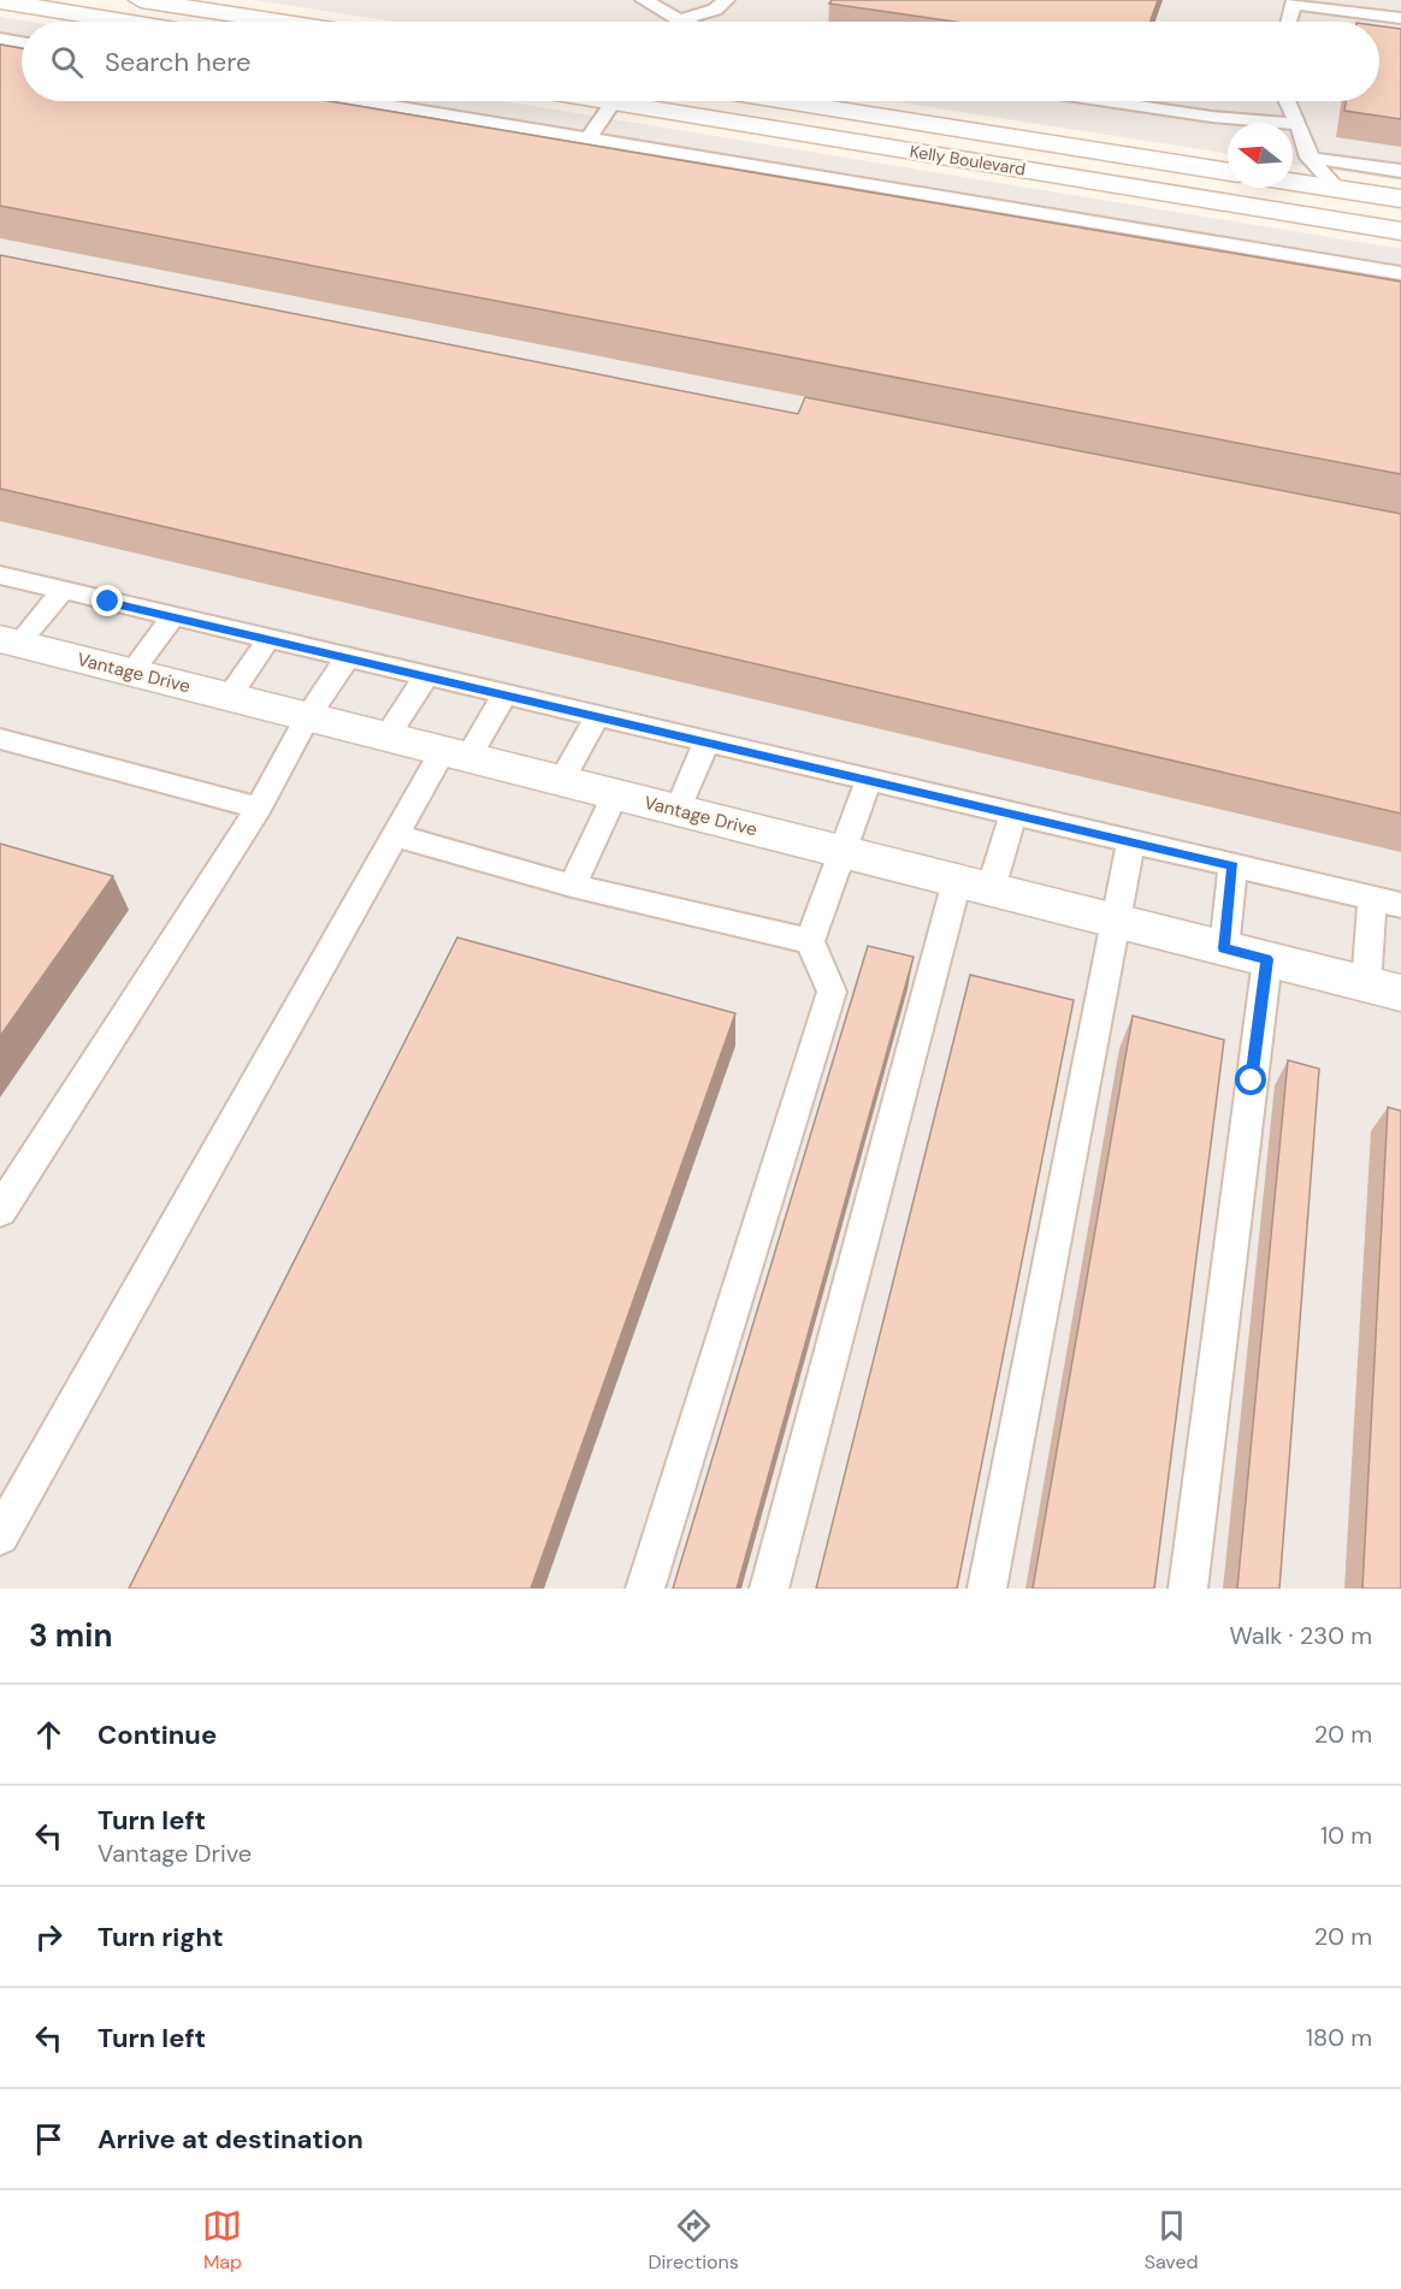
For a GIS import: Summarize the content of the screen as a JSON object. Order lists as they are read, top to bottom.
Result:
{
  "streets": {
    "street": ["Kelly Boulevard", "Vantage Drive"]
  },
  "north": "left",
  "page": {
    "search": "Search here",
    "heading": ["3 min", "Walk · 230 m"],
    "list": [
      ["Continue", "20 m"],
      ["Turn left", "Vantage Drive", "10 m"],
      ["Turn right", "20 m"],
      ["Turn left", "180 m"],
      "Arrive at destination"
    ],
    "nav": ["Map", "Directions", "Saved"]
  }
}
